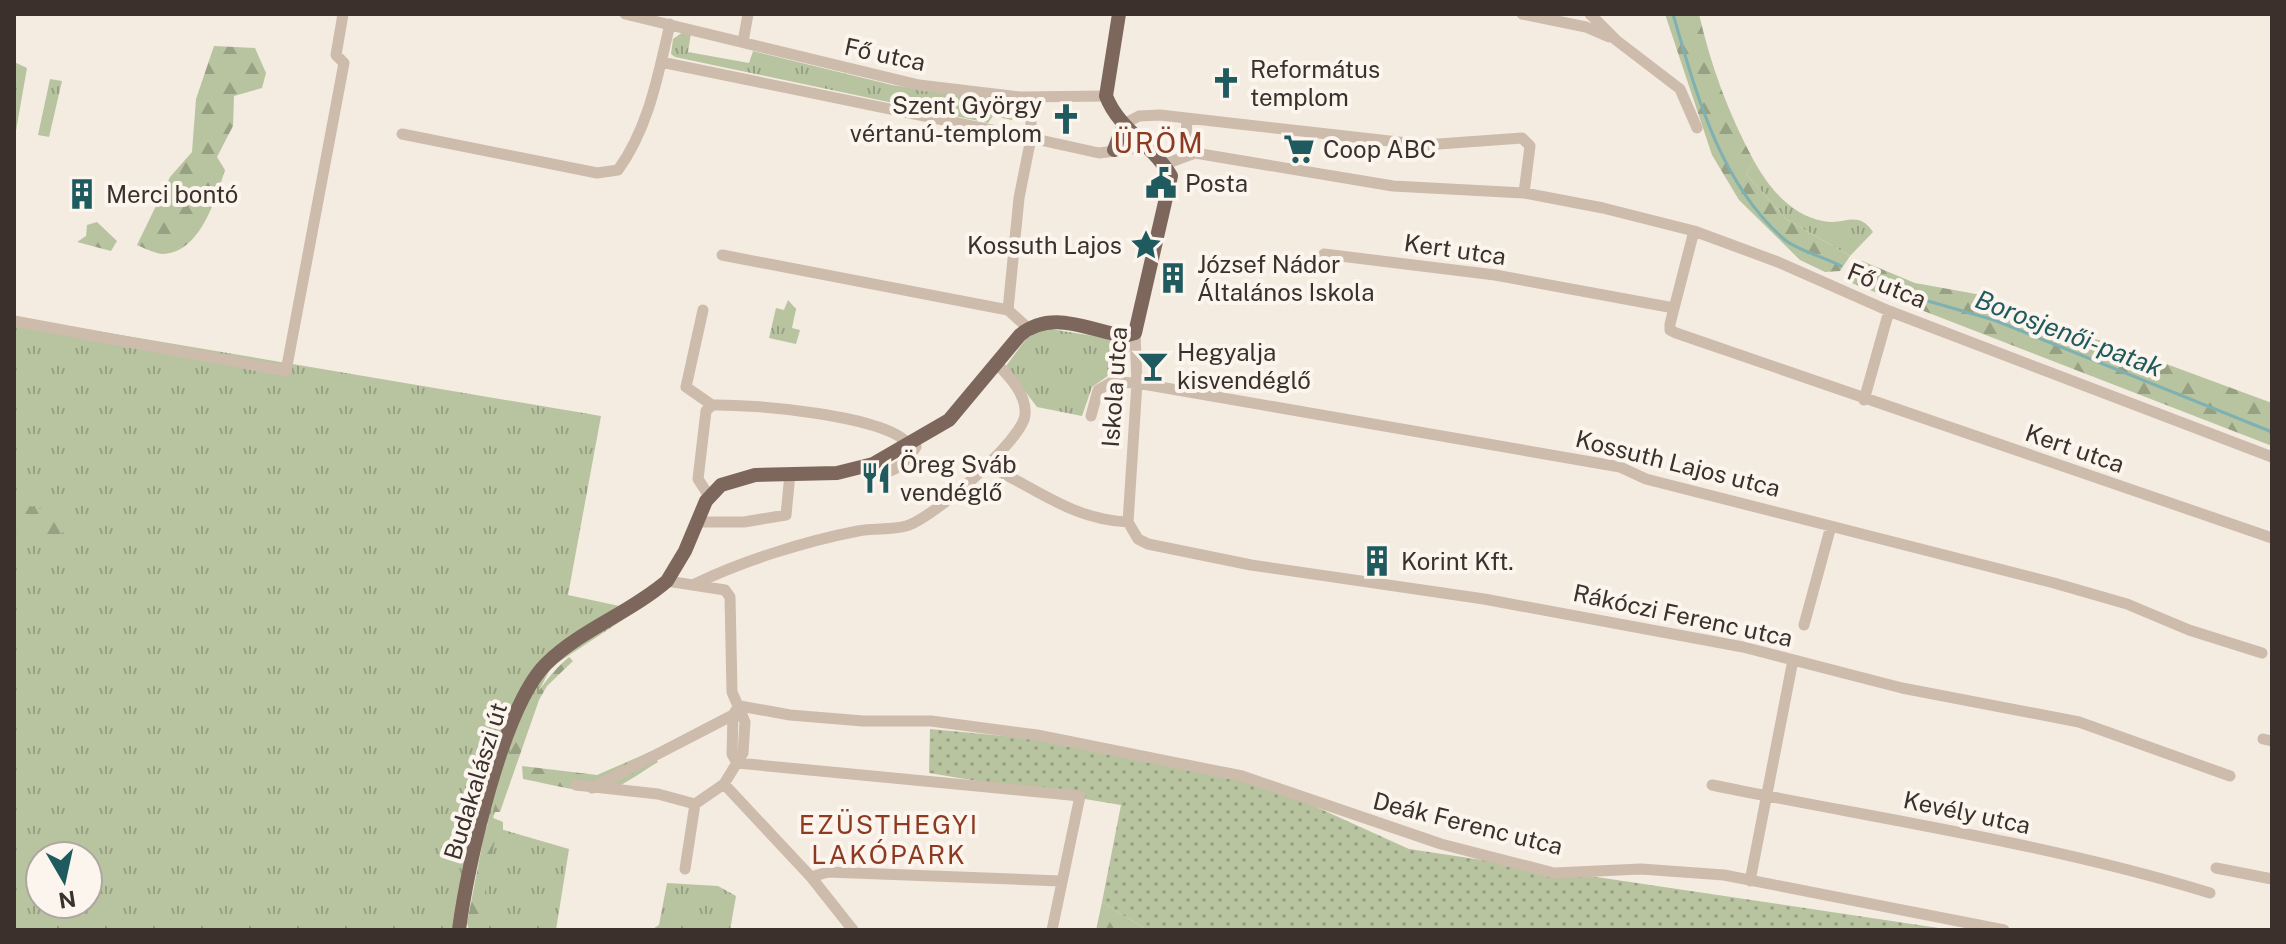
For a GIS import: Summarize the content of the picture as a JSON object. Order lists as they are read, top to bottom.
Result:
{
  "streets": {
    "main road": ["Iskola utca", "Budakalászi út"],
    "street": [
      "Fő utca",
      "Kert utca",
      "Kossuth Lajos utca",
      "Rákóczi Ferenc utca",
      "Kevély utca",
      "Deák Ferenc utca"
    ]
  },
  "crossings": [
    ["Iskola utca", "Kossuth Lajos utca"],
    ["Iskola utca", "Rákóczi Ferenc utca"]
  ],
  "districts": ["ÜRÖM", "EZÜSTHEGYI LAKÓPARK"],
  "water": ["Borosjenői-patak"],
  "places": {
    "church": ["Református templom", "Szent György vértanú-templom"],
    "supermarket": ["Coop ABC"],
    "public building": ["Posta"],
    "building": ["Merci bontó", "József Nádor Általános Iskola", "Korint Kft."],
    "place": ["Kossuth Lajos"],
    "bar": ["Hegyalja kisvendéglő"],
    "restaurant": ["Öreg Sváb vendéglő"]
  },
  "north": "bottom"
}
